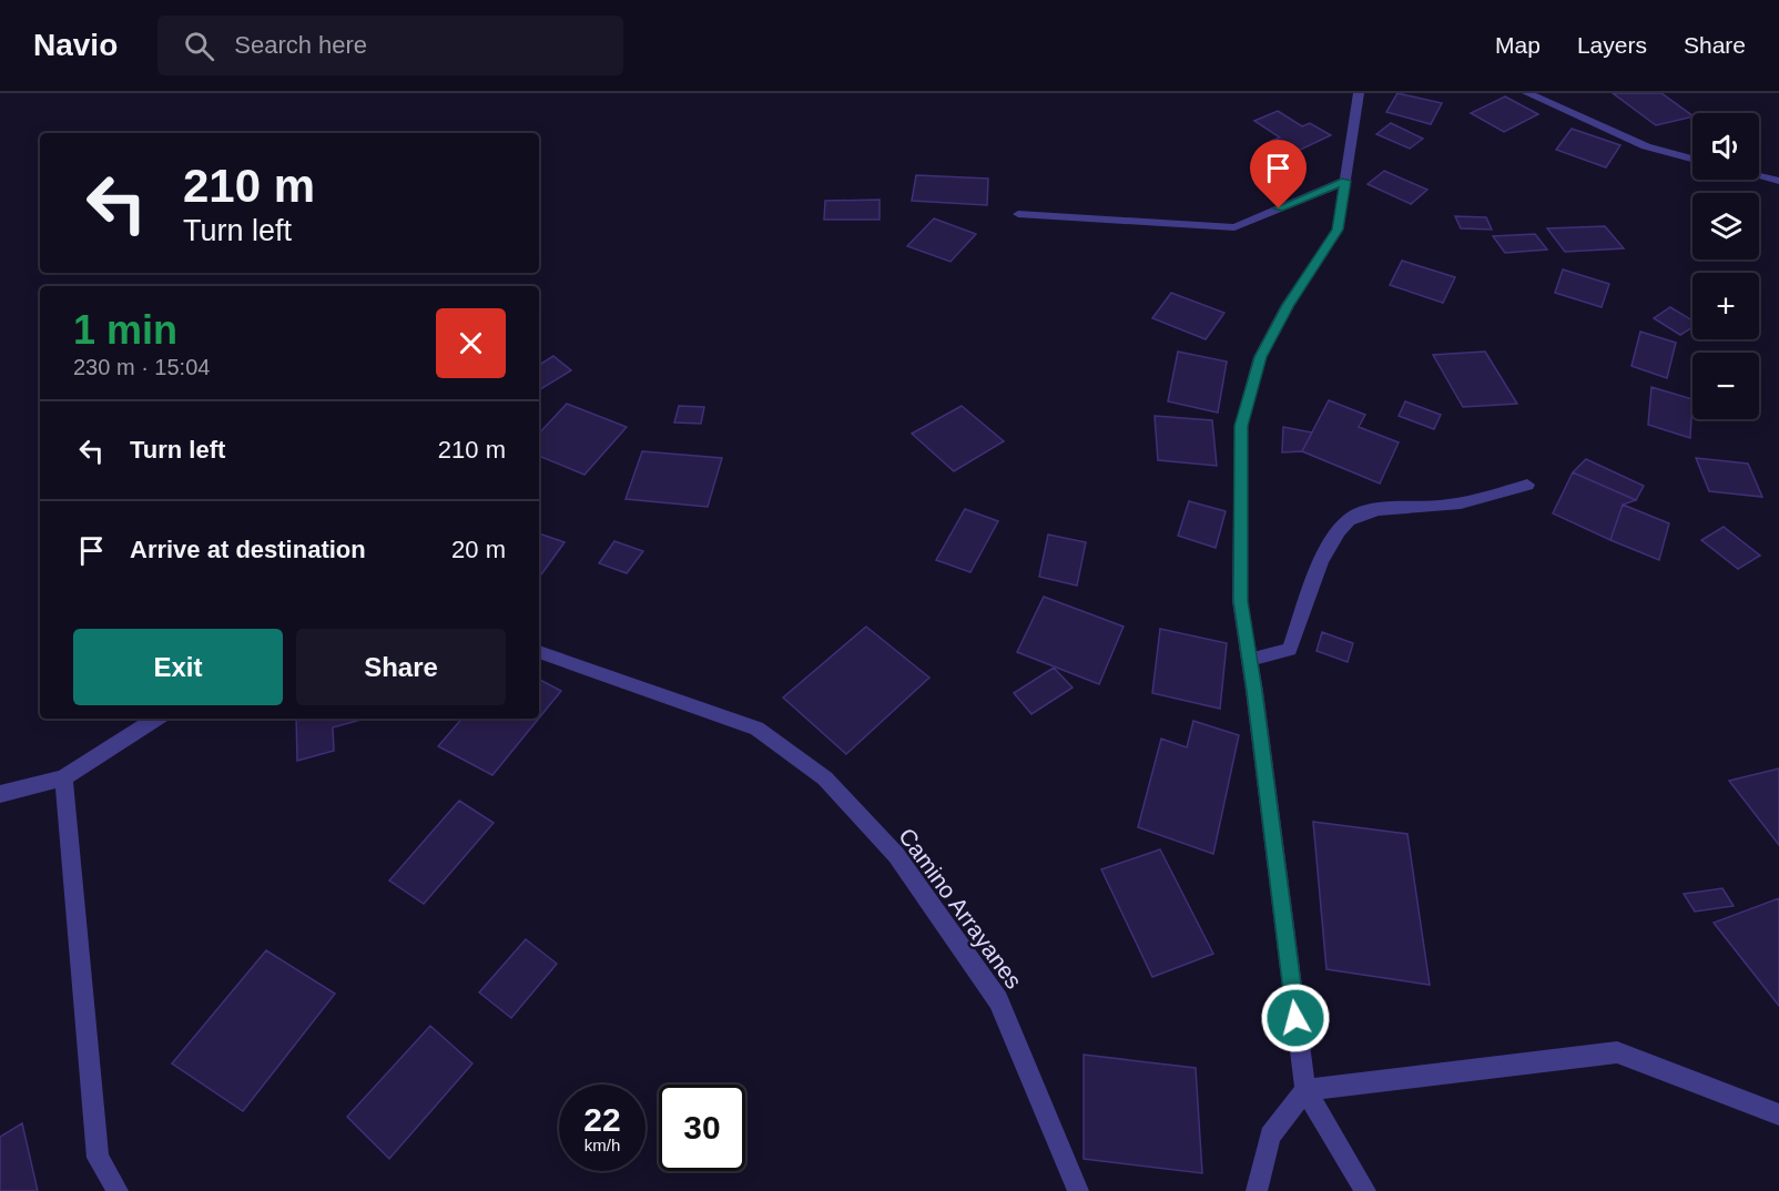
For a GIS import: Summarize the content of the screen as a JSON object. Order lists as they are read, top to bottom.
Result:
{
  "streets": {
    "street": ["Camino Arrayanes"]
  },
  "page": {
    "header": "Navio",
    "search": "Search here",
    "nav": ["Map", "Layers", "Share"],
    "map_buttons": ["+", "−"],
    "turn": ["210 m", "Turn left"],
    "heading": ["1 min", "230 m · 15:04"],
    "list": [
      {
        "name": "Turn left",
        "value": "210 m"
      },
      {
        "name": "Arrive at destination",
        "value": "20 m"
      }
    ],
    "buttons": ["Exit", "Share"],
    "speed": "22 km/h",
    "limit": "30"
  }
}
